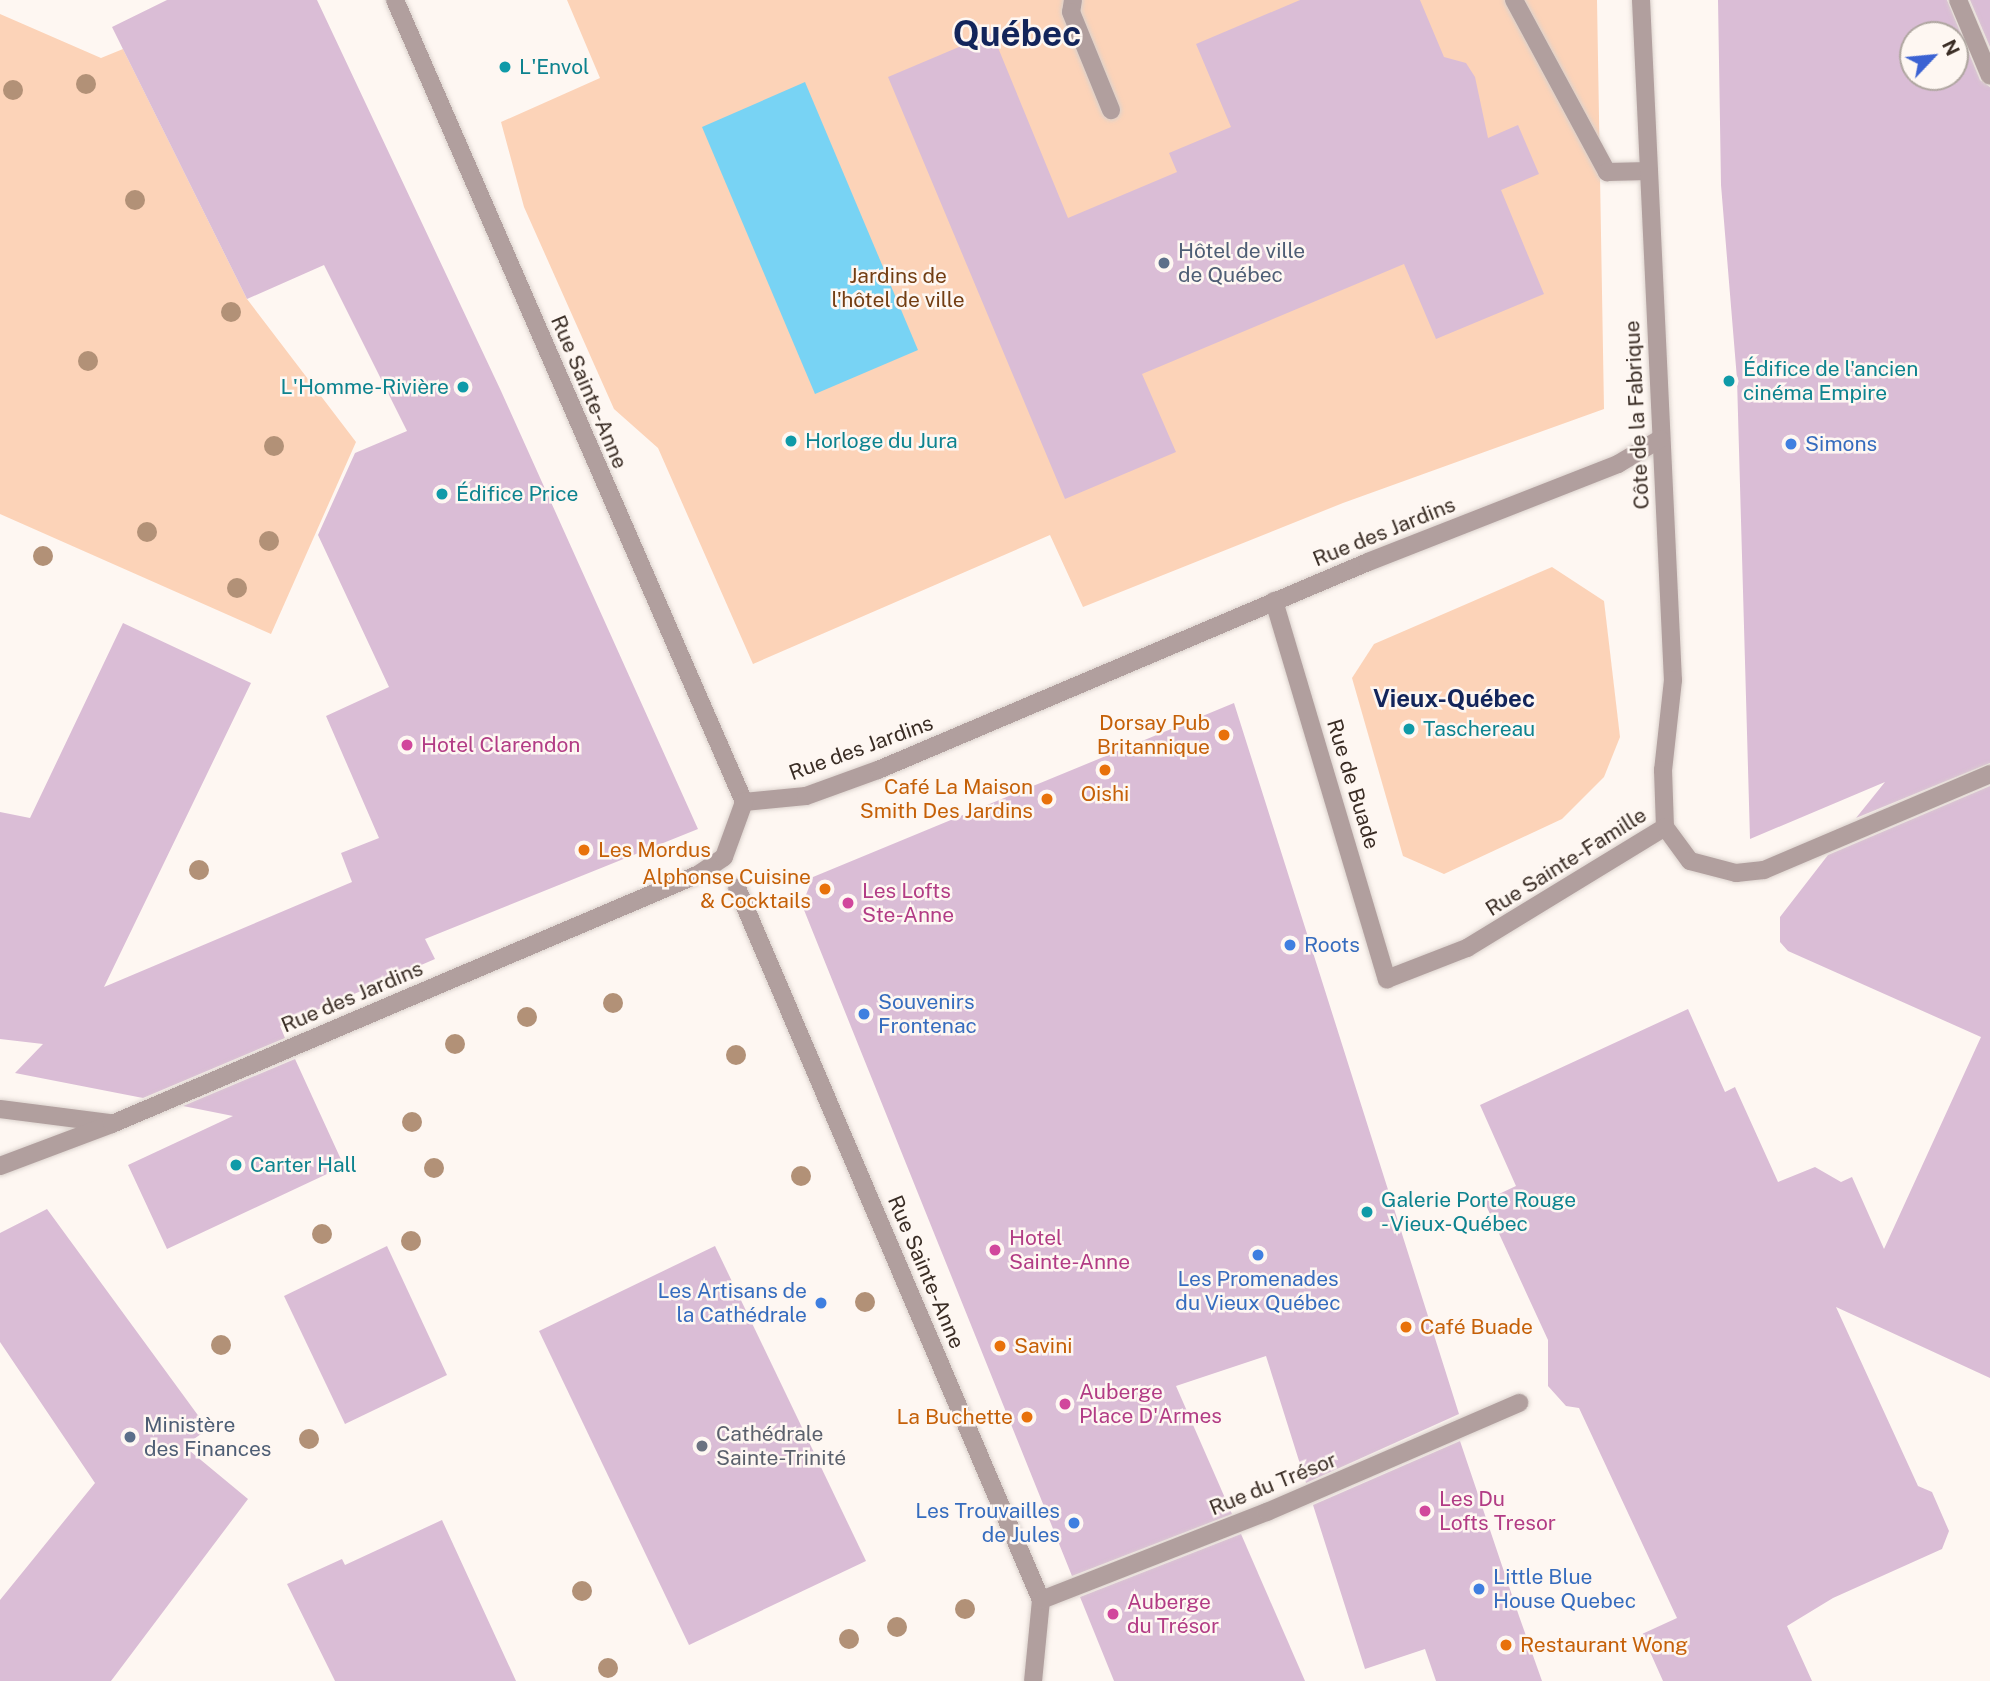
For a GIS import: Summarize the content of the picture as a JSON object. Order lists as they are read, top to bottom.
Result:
{
  "streets": {
    "street": [
      "Rue Sainte-Anne",
      "Côte de la Fabrique",
      "Rue des Jardins",
      "Rue de Buade",
      "Rue Sainte-Famille",
      "Rue du Trésor"
    ]
  },
  "crossings": [
    ["Rue Sainte-Anne", "Rue des Jardins"],
    ["Rue Sainte-Anne", "Rue du Trésor"],
    ["Côte de la Fabrique", "Rue des Jardins"],
    ["Côte de la Fabrique", "Rue Sainte-Famille"],
    ["Rue des Jardins", "Rue de Buade"],
    ["Rue de Buade", "Rue Sainte-Famille"]
  ],
  "districts": ["Québec", "Vieux-Québec"],
  "parks": ["Jardins de l'hôtel de ville"],
  "places": [
    "L'Envol",
    "Hôtel de ville de Québec",
    "Édifice de l'ancien cinéma Empire",
    "L'Homme-Rivière",
    "Horloge du Jura",
    "Simons",
    "Édifice Price",
    "Taschereau",
    "Dorsay Pub Britannique",
    "Hotel Clarendon",
    "Oishi",
    "Café La Maison Smith Des Jardins",
    "Les Mordus",
    "Alphonse Cuisine & Cocktails",
    "Les Lofts Ste-Anne",
    "Roots",
    "Souvenirs Frontenac",
    "Carter Hall",
    "Galerie Porte Rouge - Vieux-Québec",
    "Hotel Sainte-Anne",
    "Les Promenades du Vieux Québec",
    "Les Artisans de la Cathédrale",
    "Café Buade",
    "Savini",
    "Auberge Place D'Armes",
    "La Buchette",
    "Ministère des Finances",
    "Cathédrale Sainte-Trinité",
    "Les Du Lofts Tresor",
    "Les Trouvailles de Jules",
    "Little Blue House Quebec",
    "Auberge du Trésor",
    "Restaurant Wong"
  ],
  "north": "top right"
}
